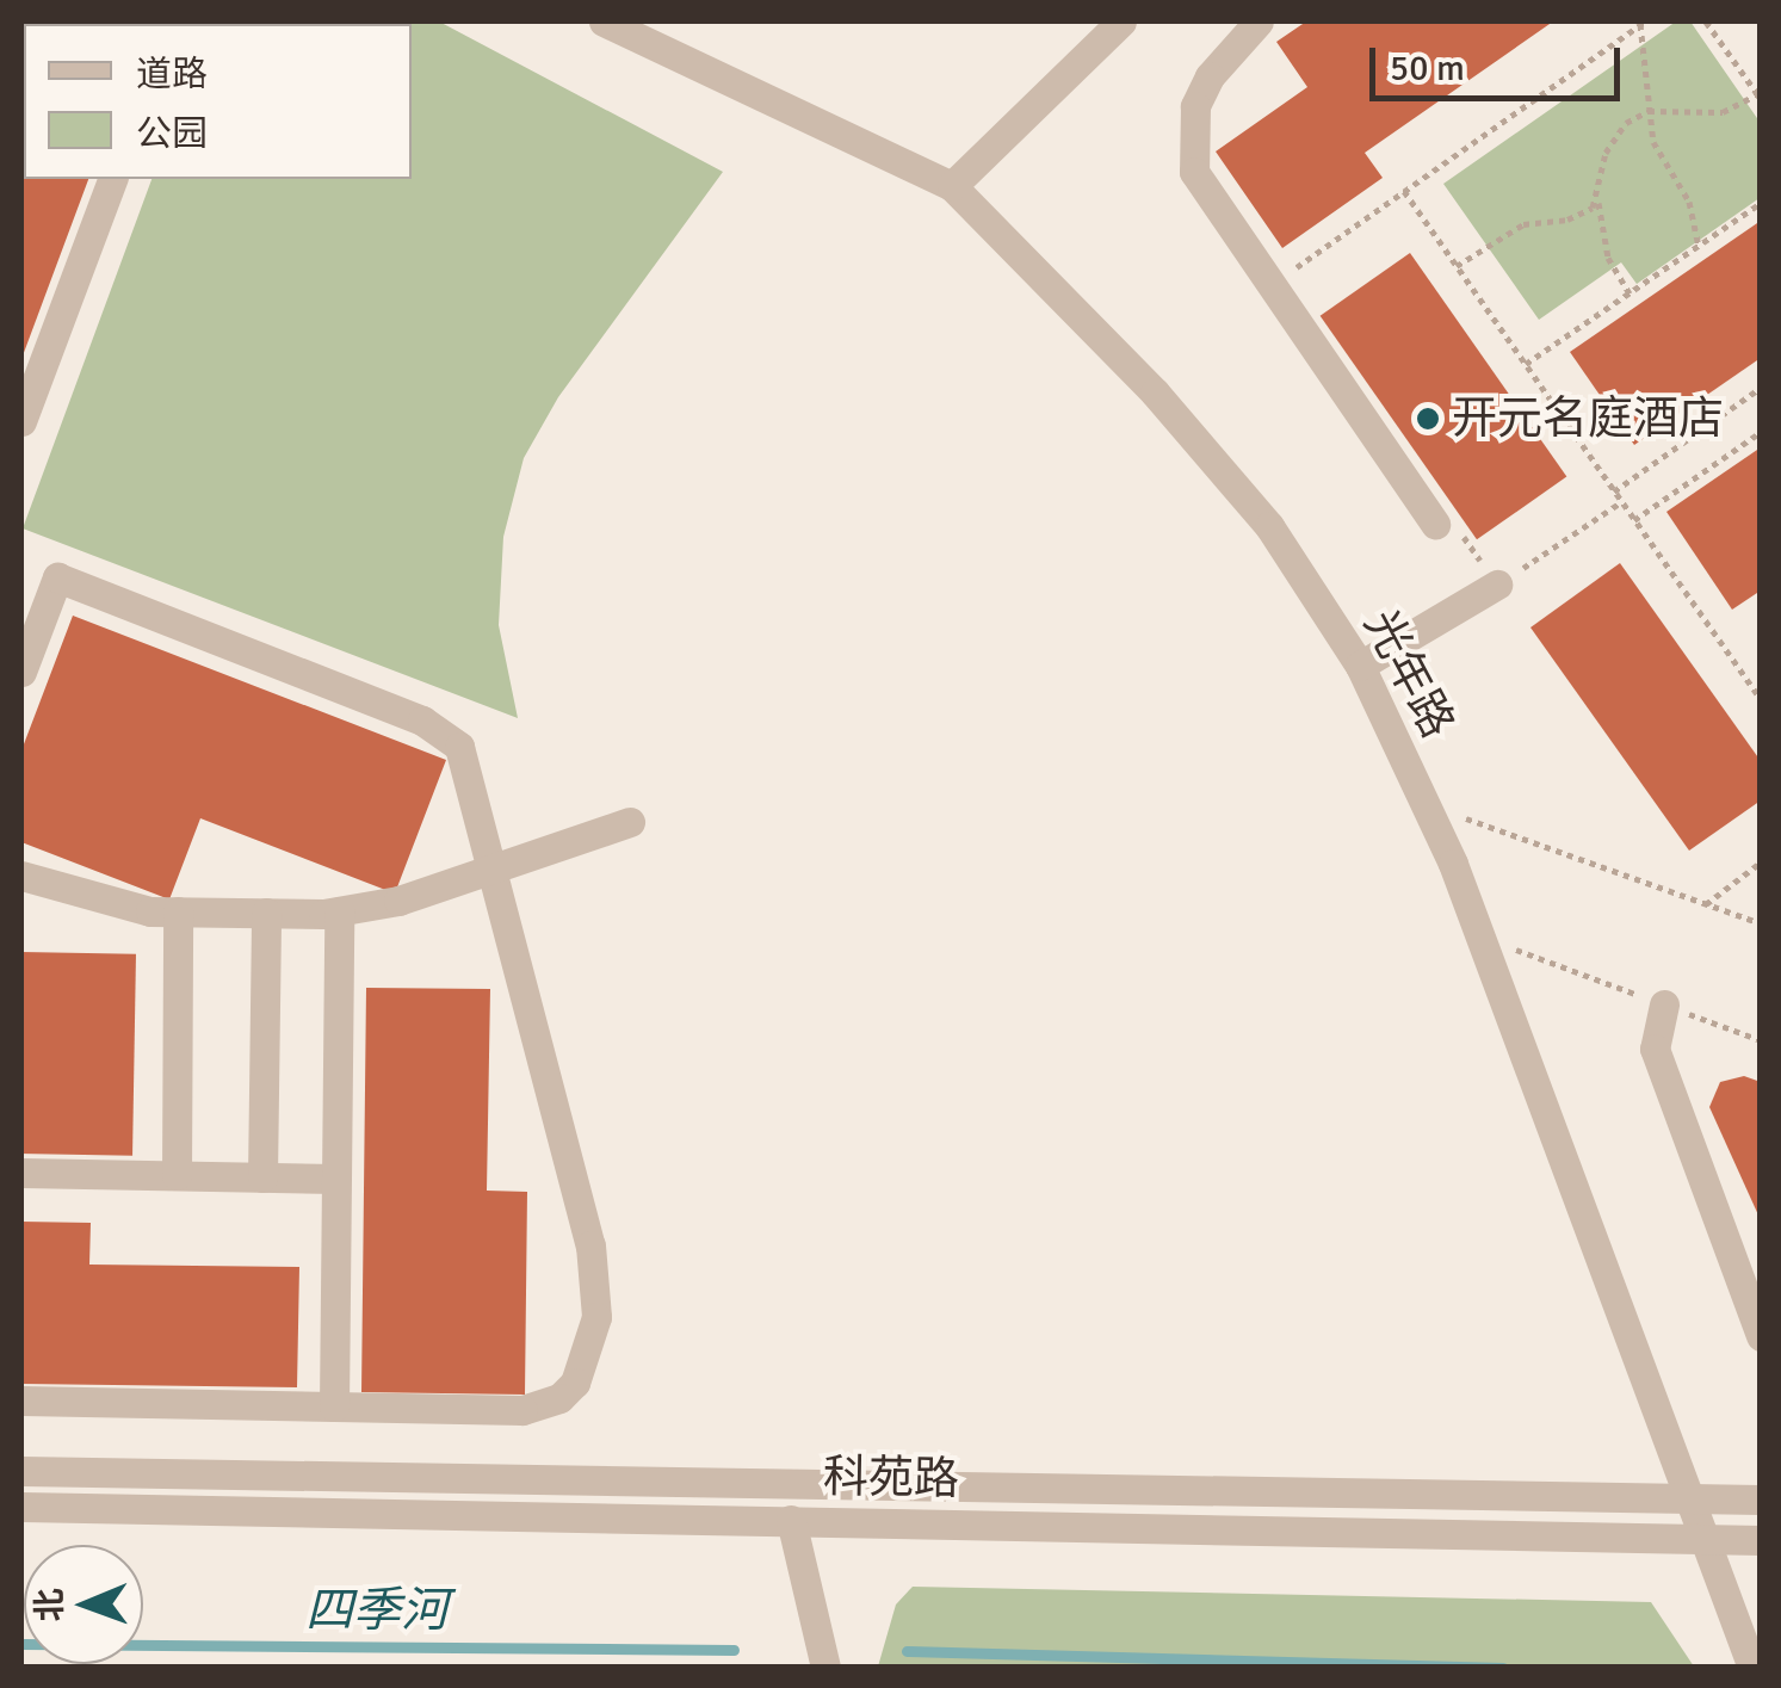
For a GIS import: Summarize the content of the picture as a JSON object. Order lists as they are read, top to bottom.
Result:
{
  "streets": {
    "street": ["光年路", "科苑路"]
  },
  "crossings": [
    ["光年路", "科苑路"]
  ],
  "water": ["四季河"],
  "places": ["开元名庭酒店"],
  "legend": ["道路", "公园"],
  "scale_bar": "50 m",
  "north": "left"
}
